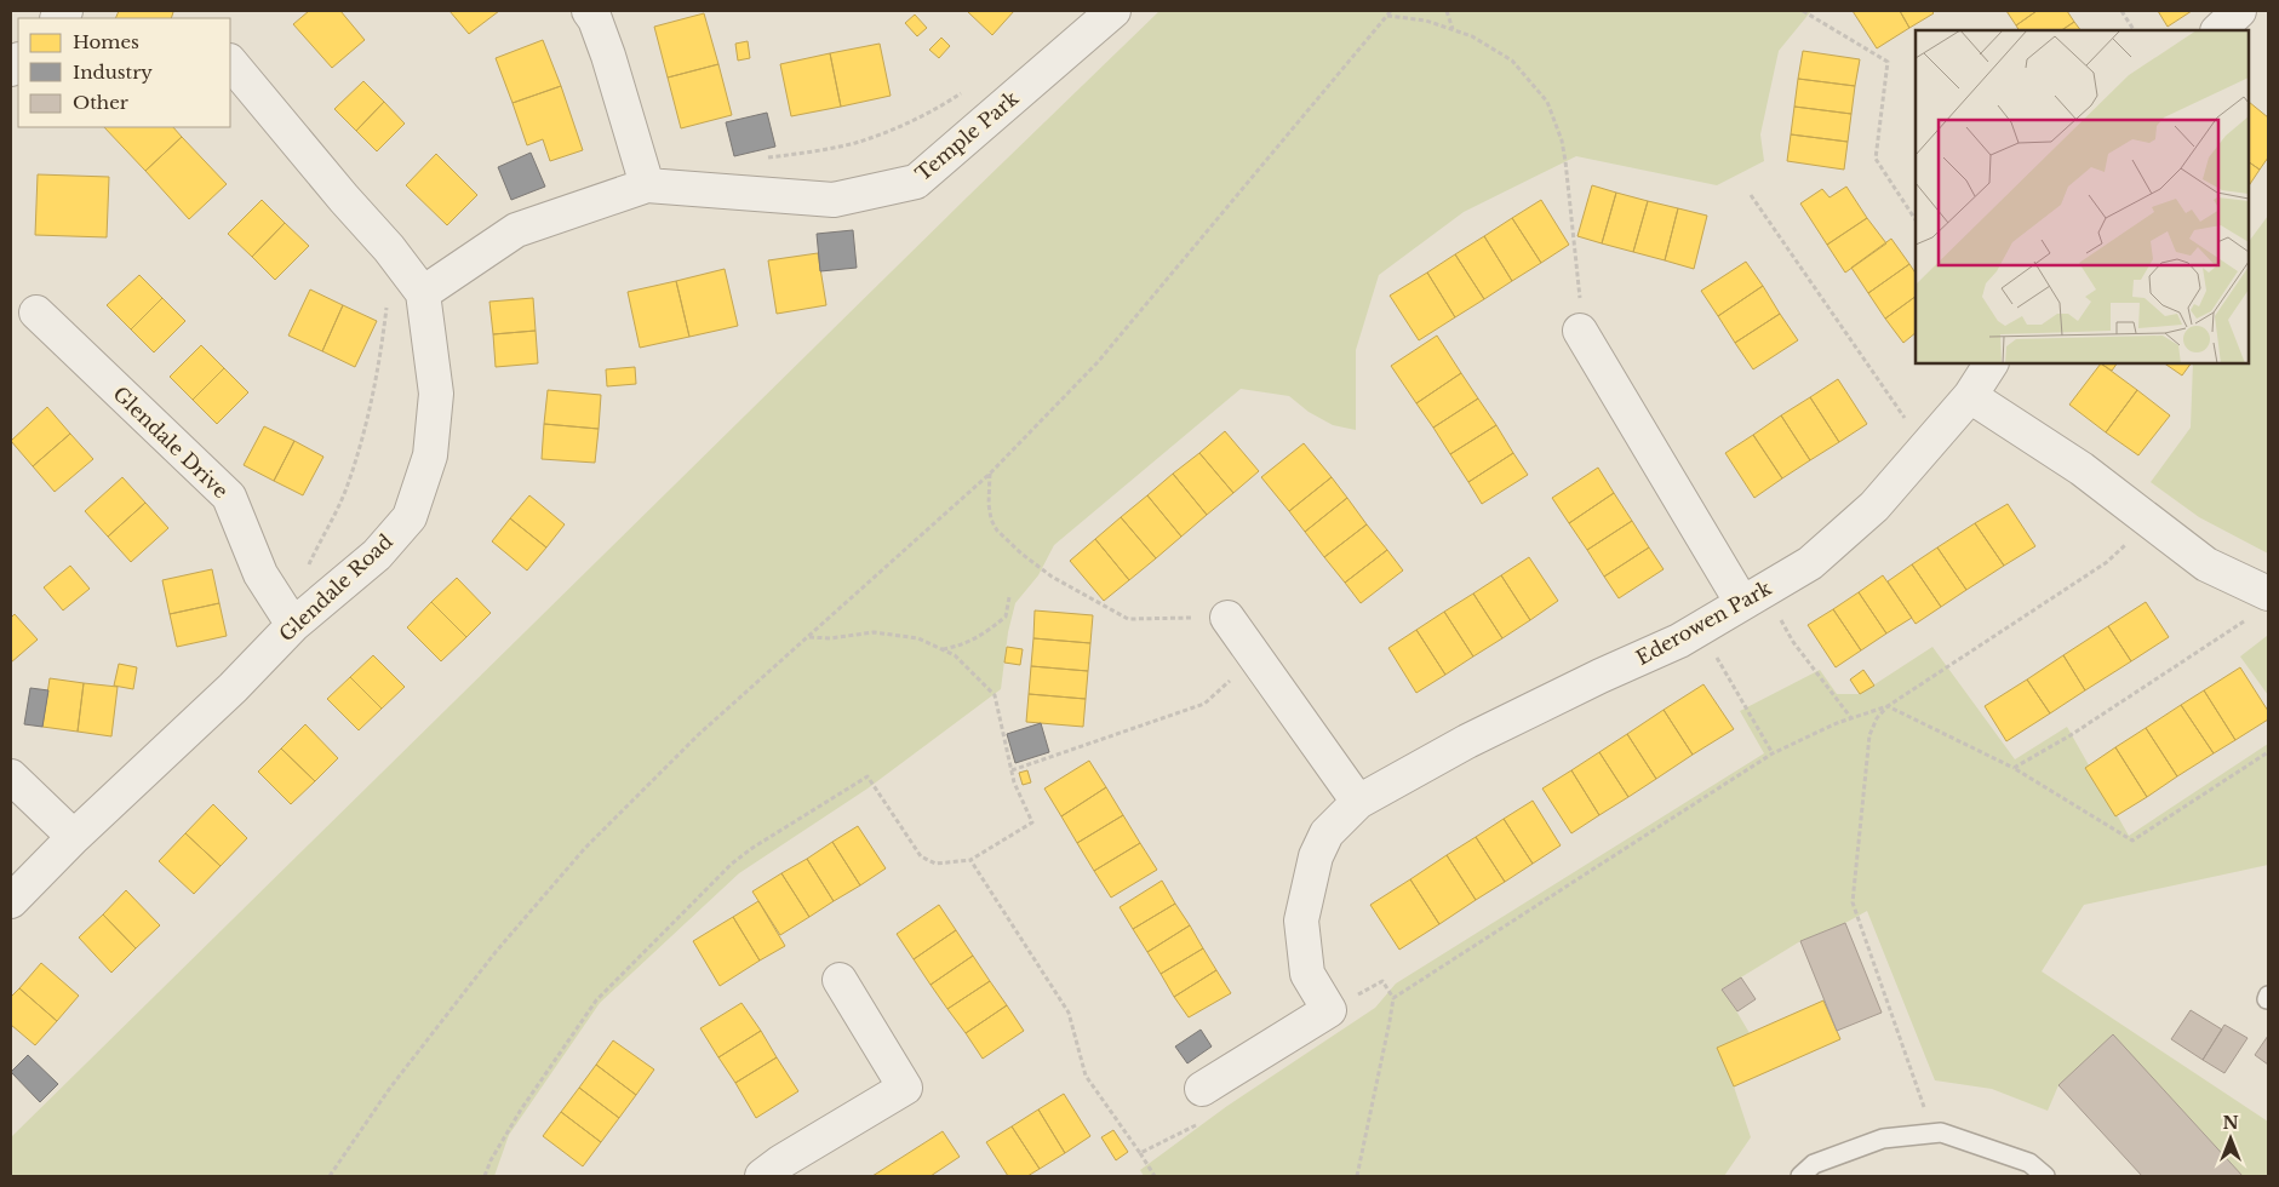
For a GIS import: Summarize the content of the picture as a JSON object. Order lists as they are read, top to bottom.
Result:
{
  "streets": {
    "street": [
      "Temple Park",
      "Glendale Drive",
      "Glendale Road",
      "Ederowen Park"
    ]
  },
  "crossings": [
    ["Temple Park", "Glendale Road"],
    ["Glendale Drive", "Glendale Road"]
  ],
  "legend": ["Homes", "Industry", "Other"],
  "north": "top"
}
